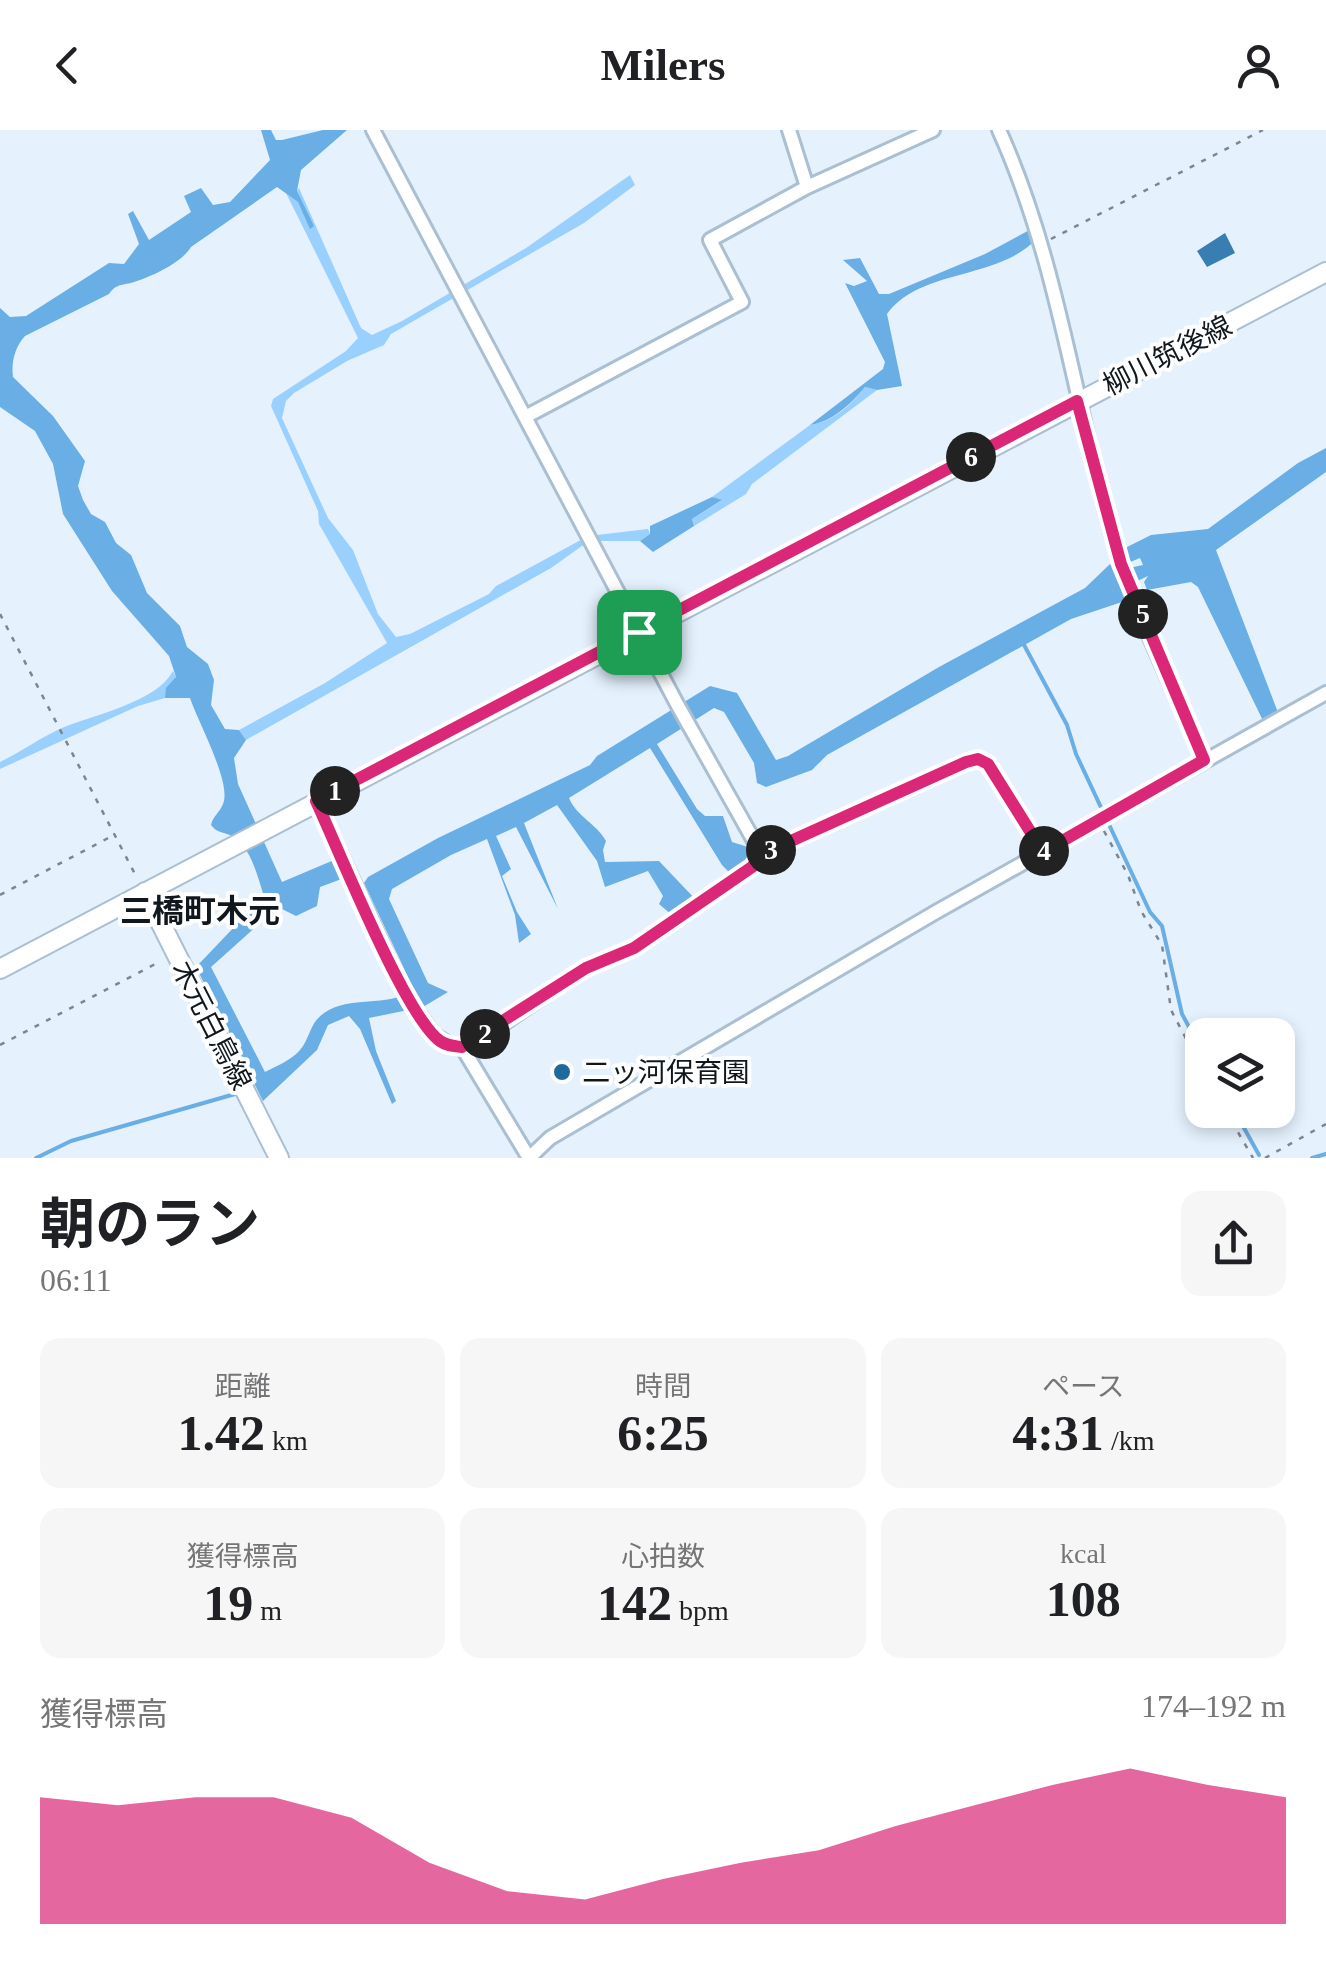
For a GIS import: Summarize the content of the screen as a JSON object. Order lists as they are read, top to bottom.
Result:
{
  "streets": {
    "main road": ["柳川筑後線", "木元白鳥線"]
  },
  "crossings": [
    ["柳川筑後線", "木元白鳥線"]
  ],
  "districts": ["三橋町木元"],
  "places": ["二ッ河保育園"],
  "page": {
    "header": "Milers",
    "pins": [
      "6",
      "5",
      "1",
      "3",
      "4",
      "2"
    ],
    "heading": ["朝のラン", "06:11"],
    "stats": [
      ["距離", "1.42 km"],
      ["時間", "6:25"],
      ["ペース", "4:31 /km"],
      ["獲得標高", "19 m"],
      ["心拍数", "142 bpm"],
      ["kcal", "108"]
    ],
    "chart": ["獲得標高", "174–192 m"]
  }
}
